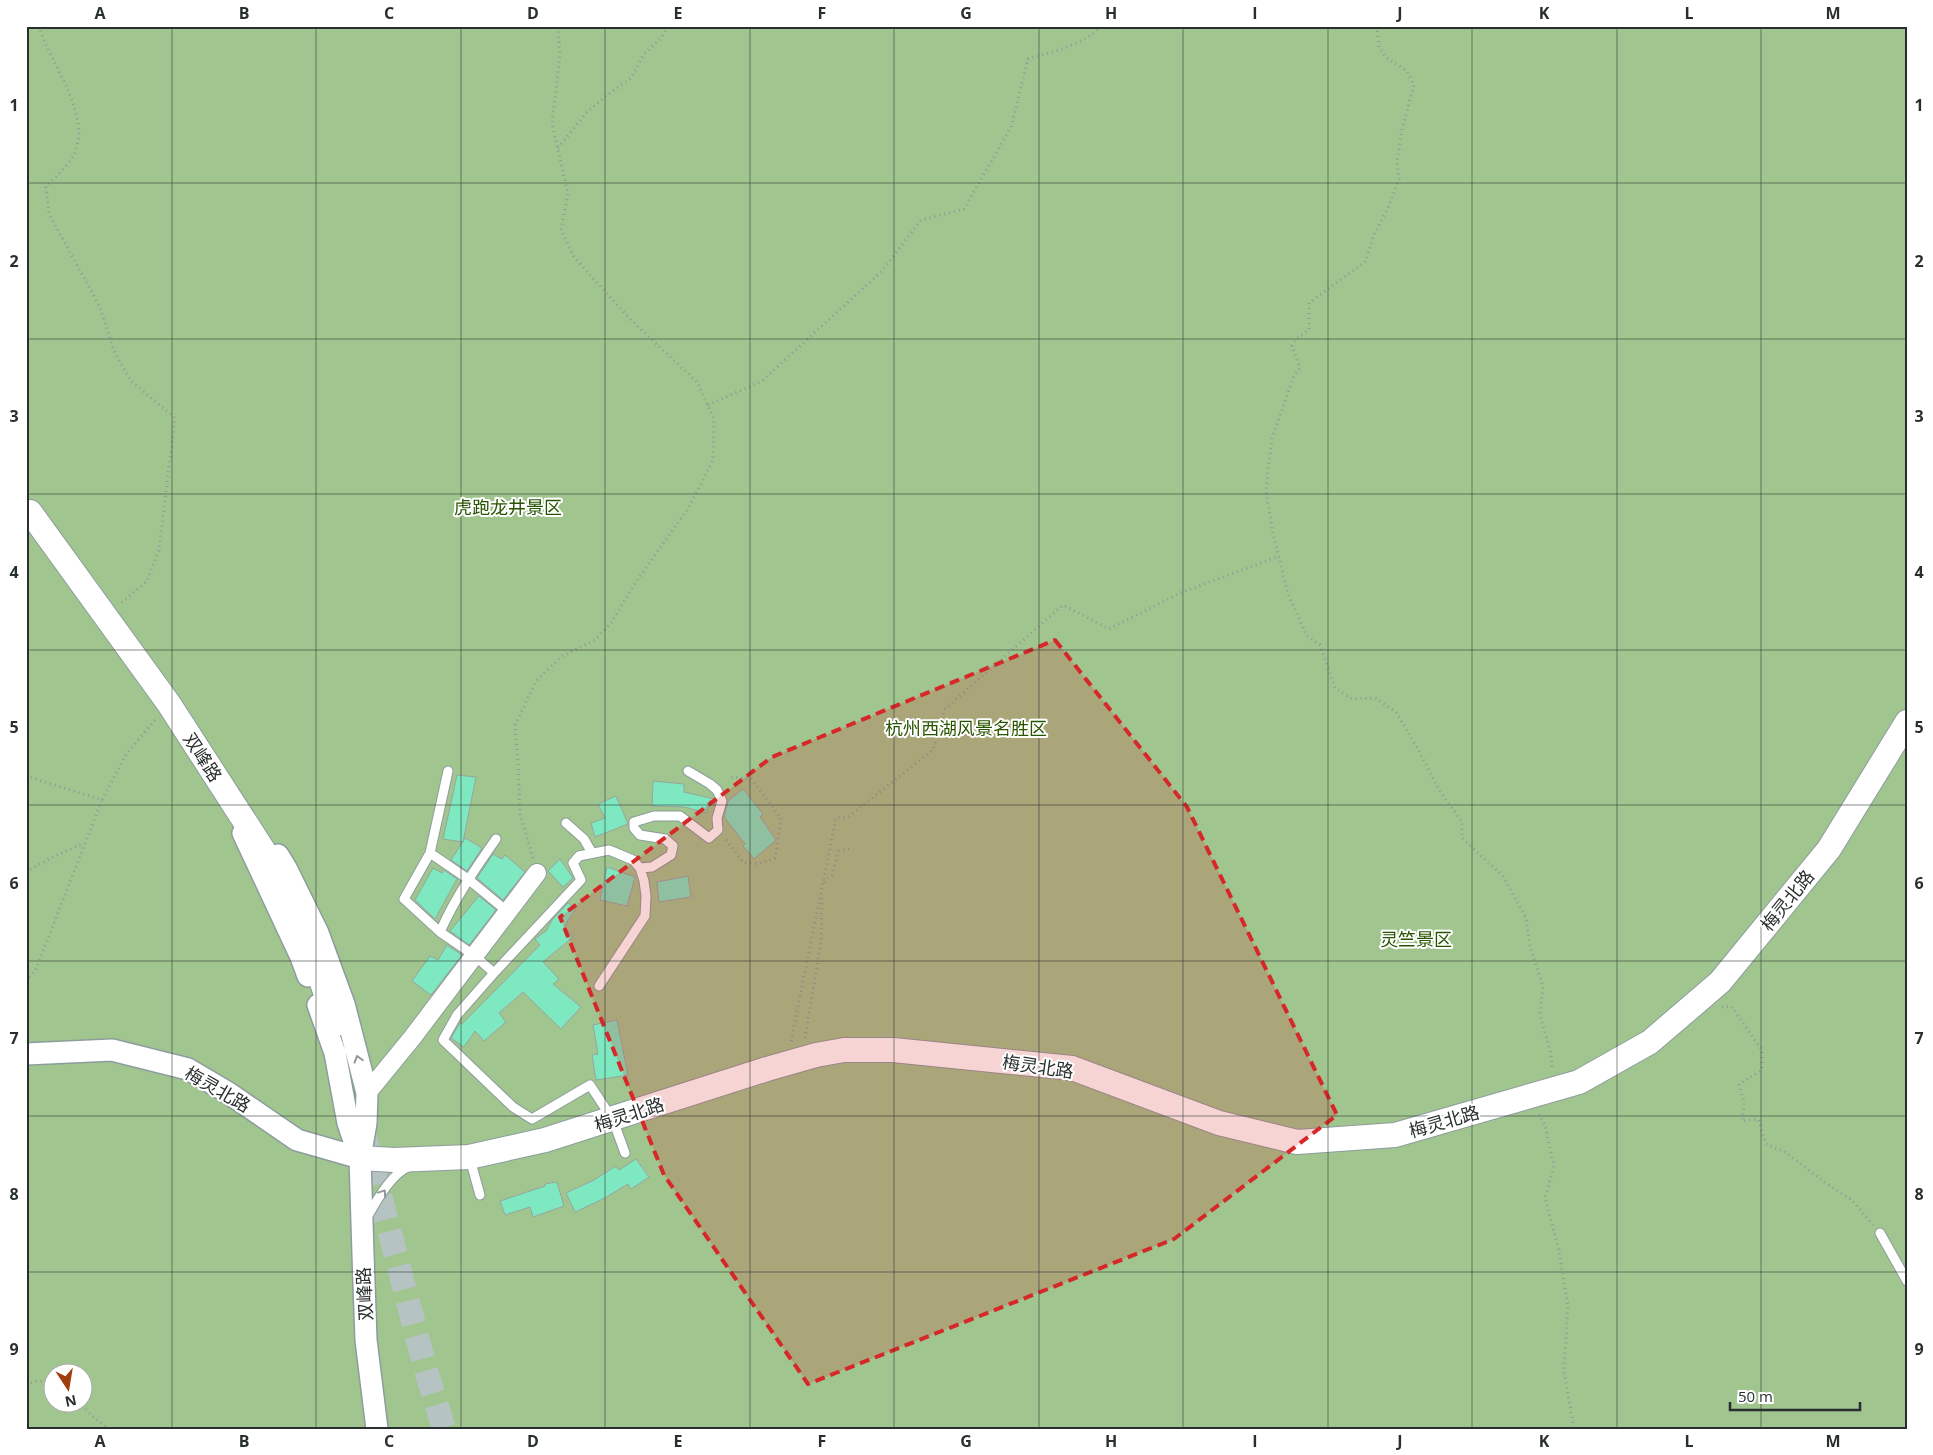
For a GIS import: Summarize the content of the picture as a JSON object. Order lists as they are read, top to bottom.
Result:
{
  "streets": {
    "main road": ["双峰路", "梅灵北路"]
  },
  "crossings": [
    ["双峰路", "梅灵北路"]
  ],
  "parks": ["虎跑龙井景区", "杭州西湖风景名胜区", "灵竺景区"],
  "scale_bar": "50 m",
  "north": "bottom",
  "grid": {
    "columns": [
      "A",
      "B",
      "C",
      "D",
      "E",
      "F",
      "G",
      "H",
      "I",
      "J",
      "K",
      "L",
      "M"
    ],
    "rows": [
      "1",
      "2",
      "3",
      "4",
      "5",
      "6",
      "7",
      "8",
      "9"
    ]
  }
}
